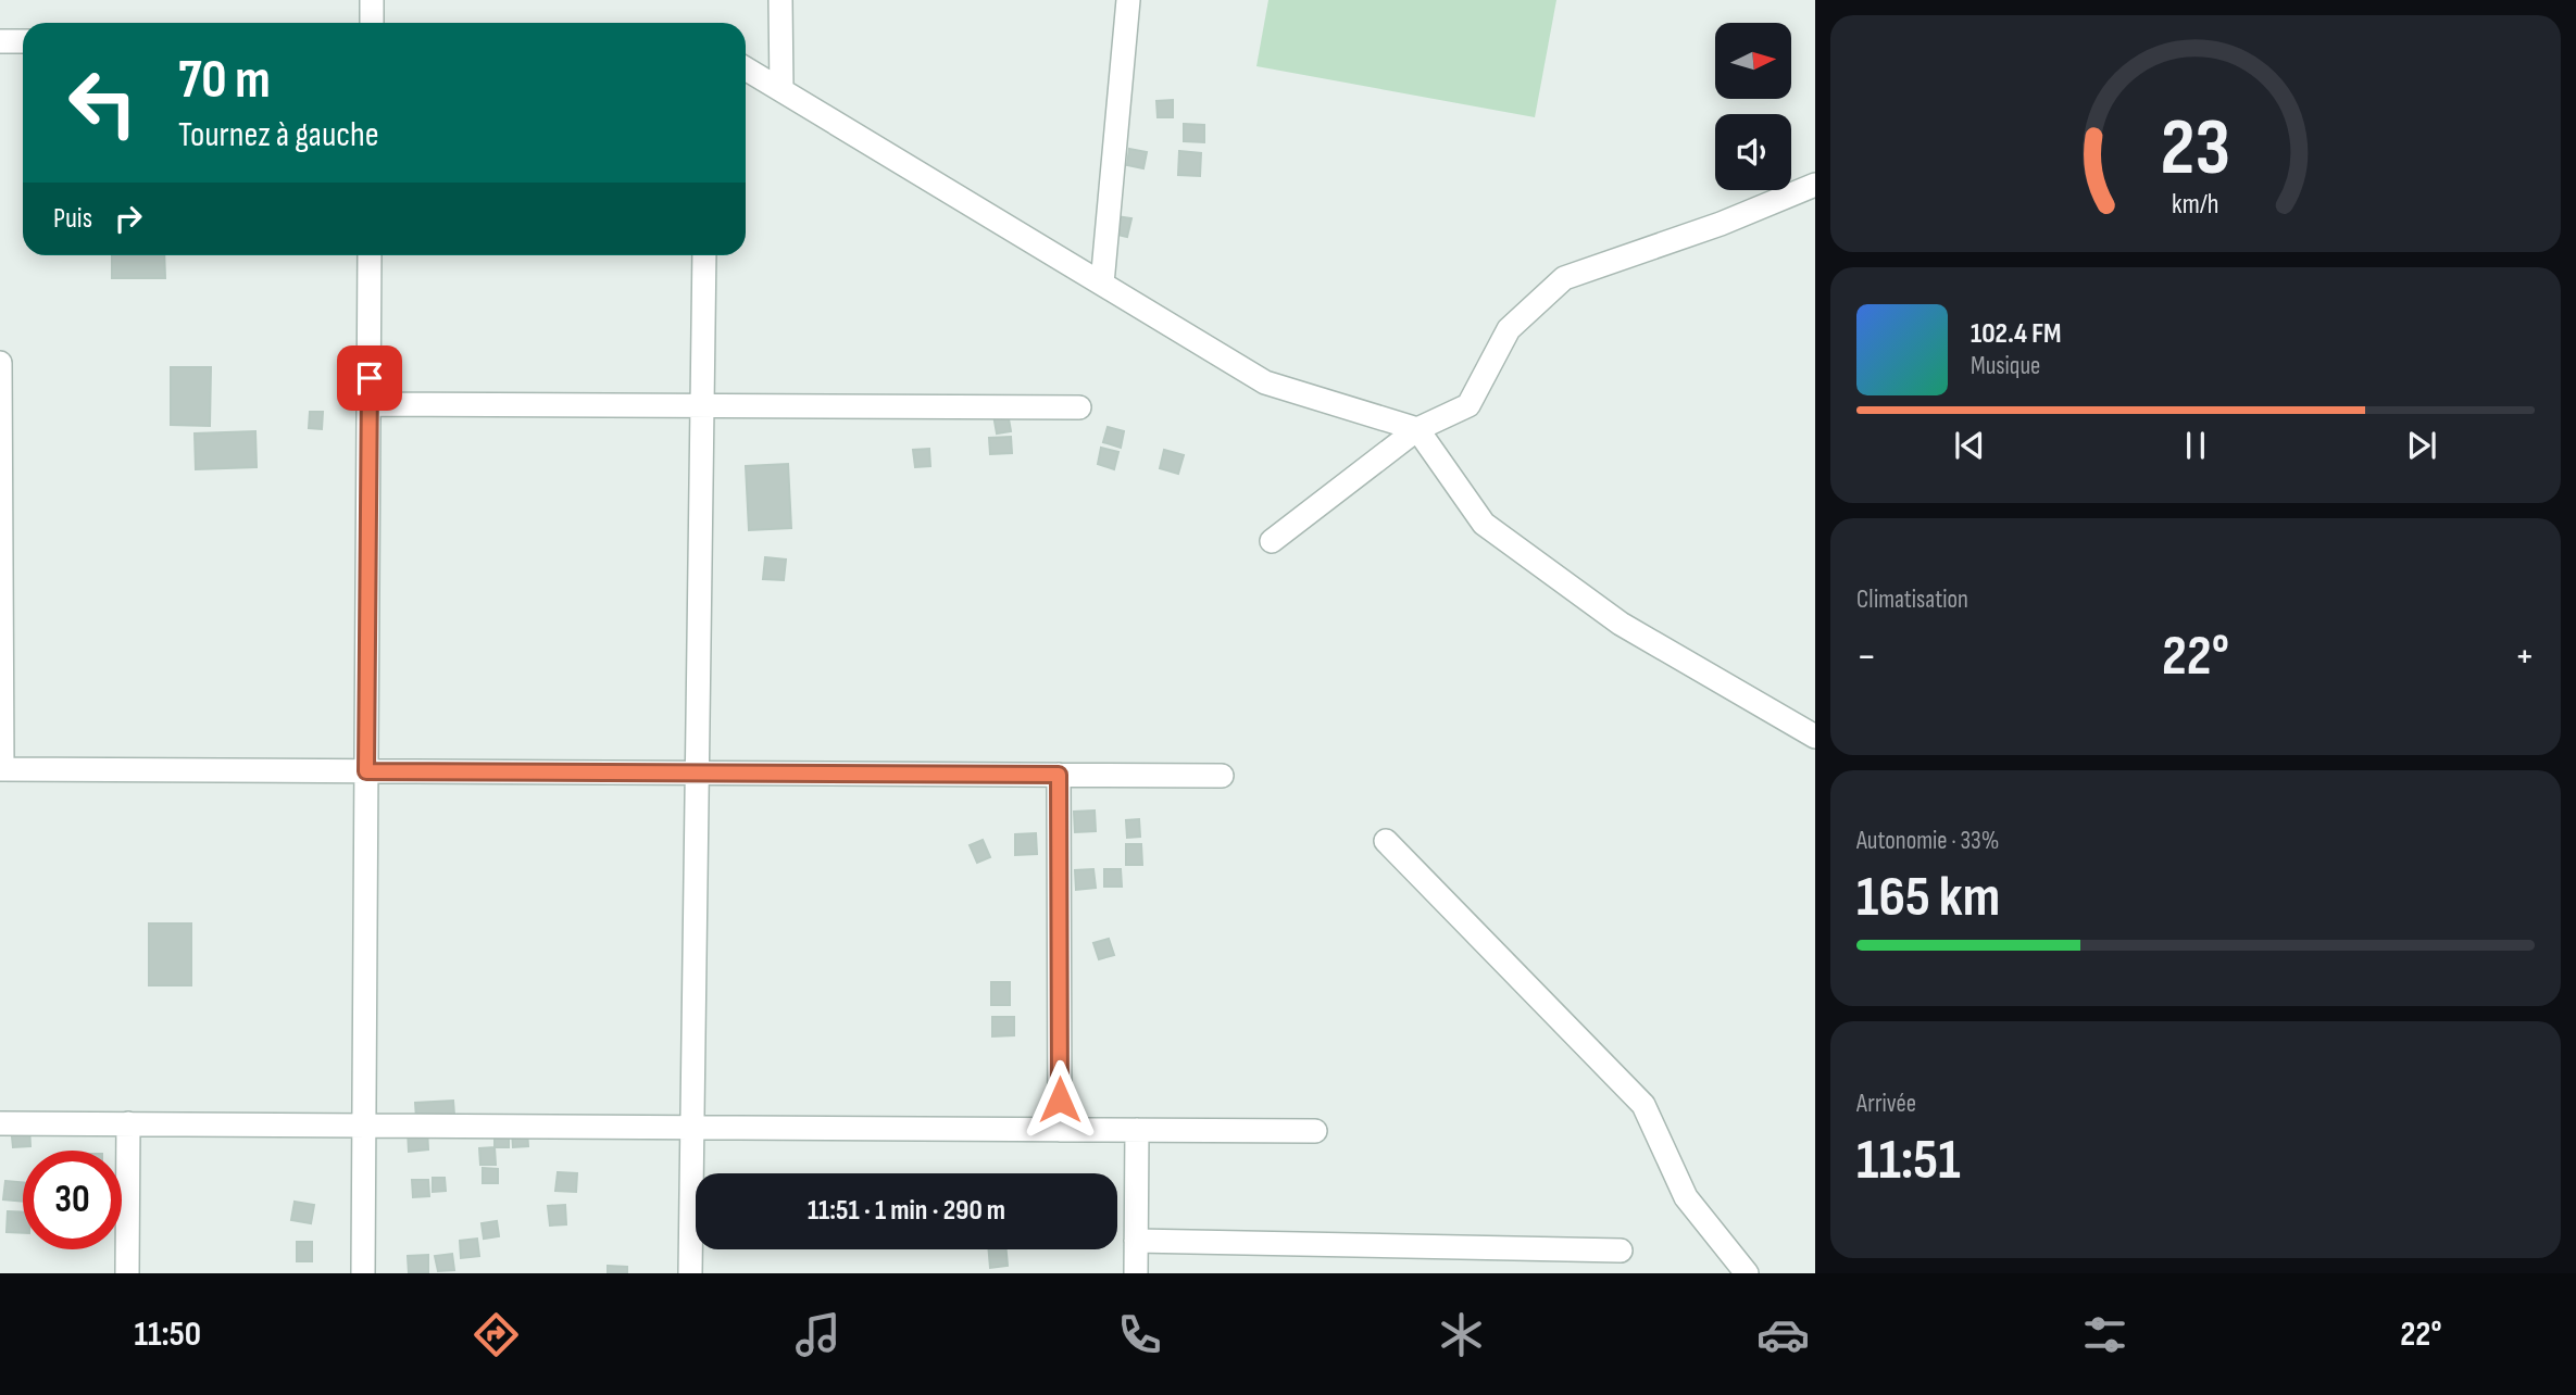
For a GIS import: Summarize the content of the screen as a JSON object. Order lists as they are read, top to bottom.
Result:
{
  "north": "right",
  "page": {
    "turn": ["70 m", "Tournez à gauche"],
    "then": "Puis",
    "song": ["102.4 FM", "Musique"],
    "tile": [
      "Climatisation",
      ["Autonomie · 33%", "165 km"],
      ["Arrivée", "11:51"]
    ],
    "heat": ["−", "22°", "+"],
    "limit": "30",
    "trip": "11:51 · 1 min · 290 m",
    "tabs": ["11:50", "22°"],
    "gauge": ["23", "km/h"]
  }
}
